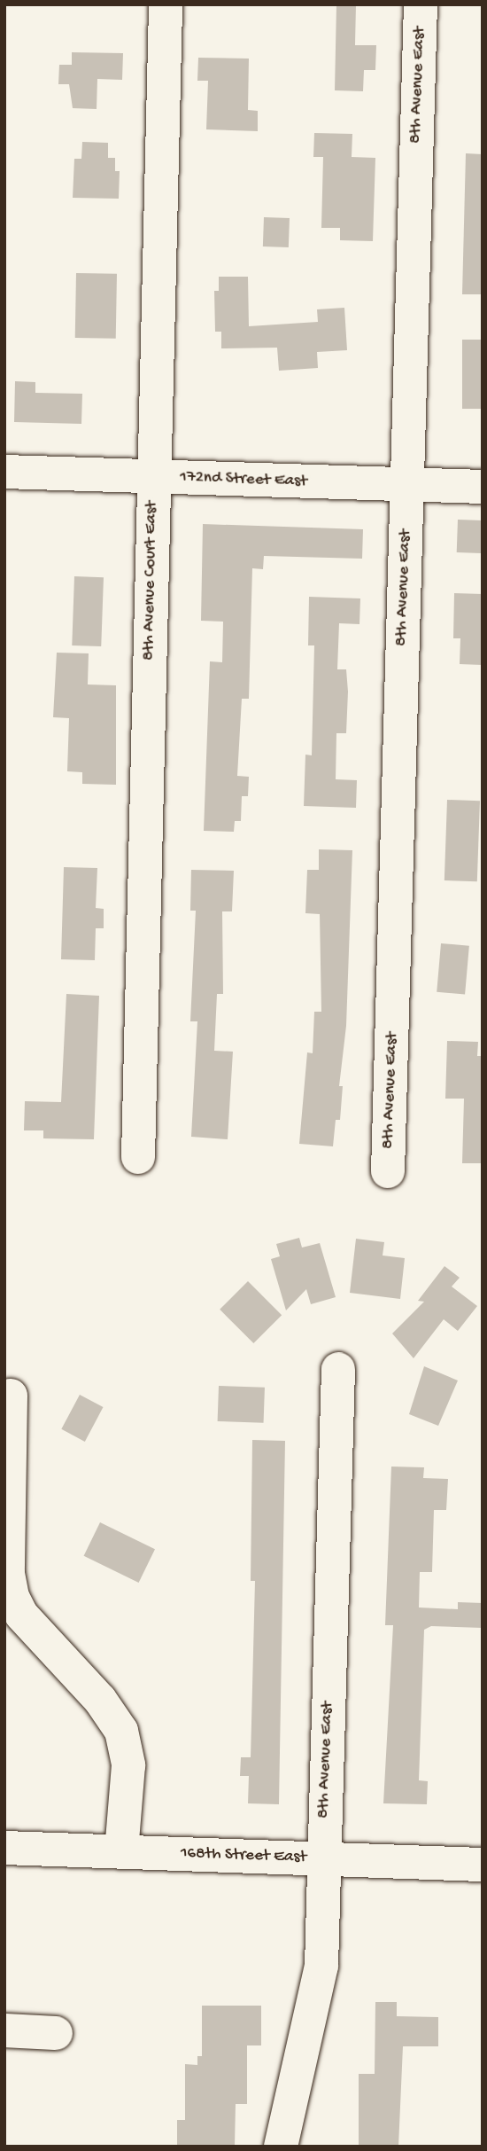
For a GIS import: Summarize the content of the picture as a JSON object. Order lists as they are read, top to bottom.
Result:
{
  "streets": {
    "street": [
      "8th Avenue East",
      "172nd Street East",
      "8th Avenue Court East",
      "168th Street East"
    ]
  },
  "crossings": [
    ["8th Avenue East", "172nd Street East"],
    ["8th Avenue East", "168th Street East"],
    ["172nd Street East", "8th Avenue Court East"]
  ]
}
